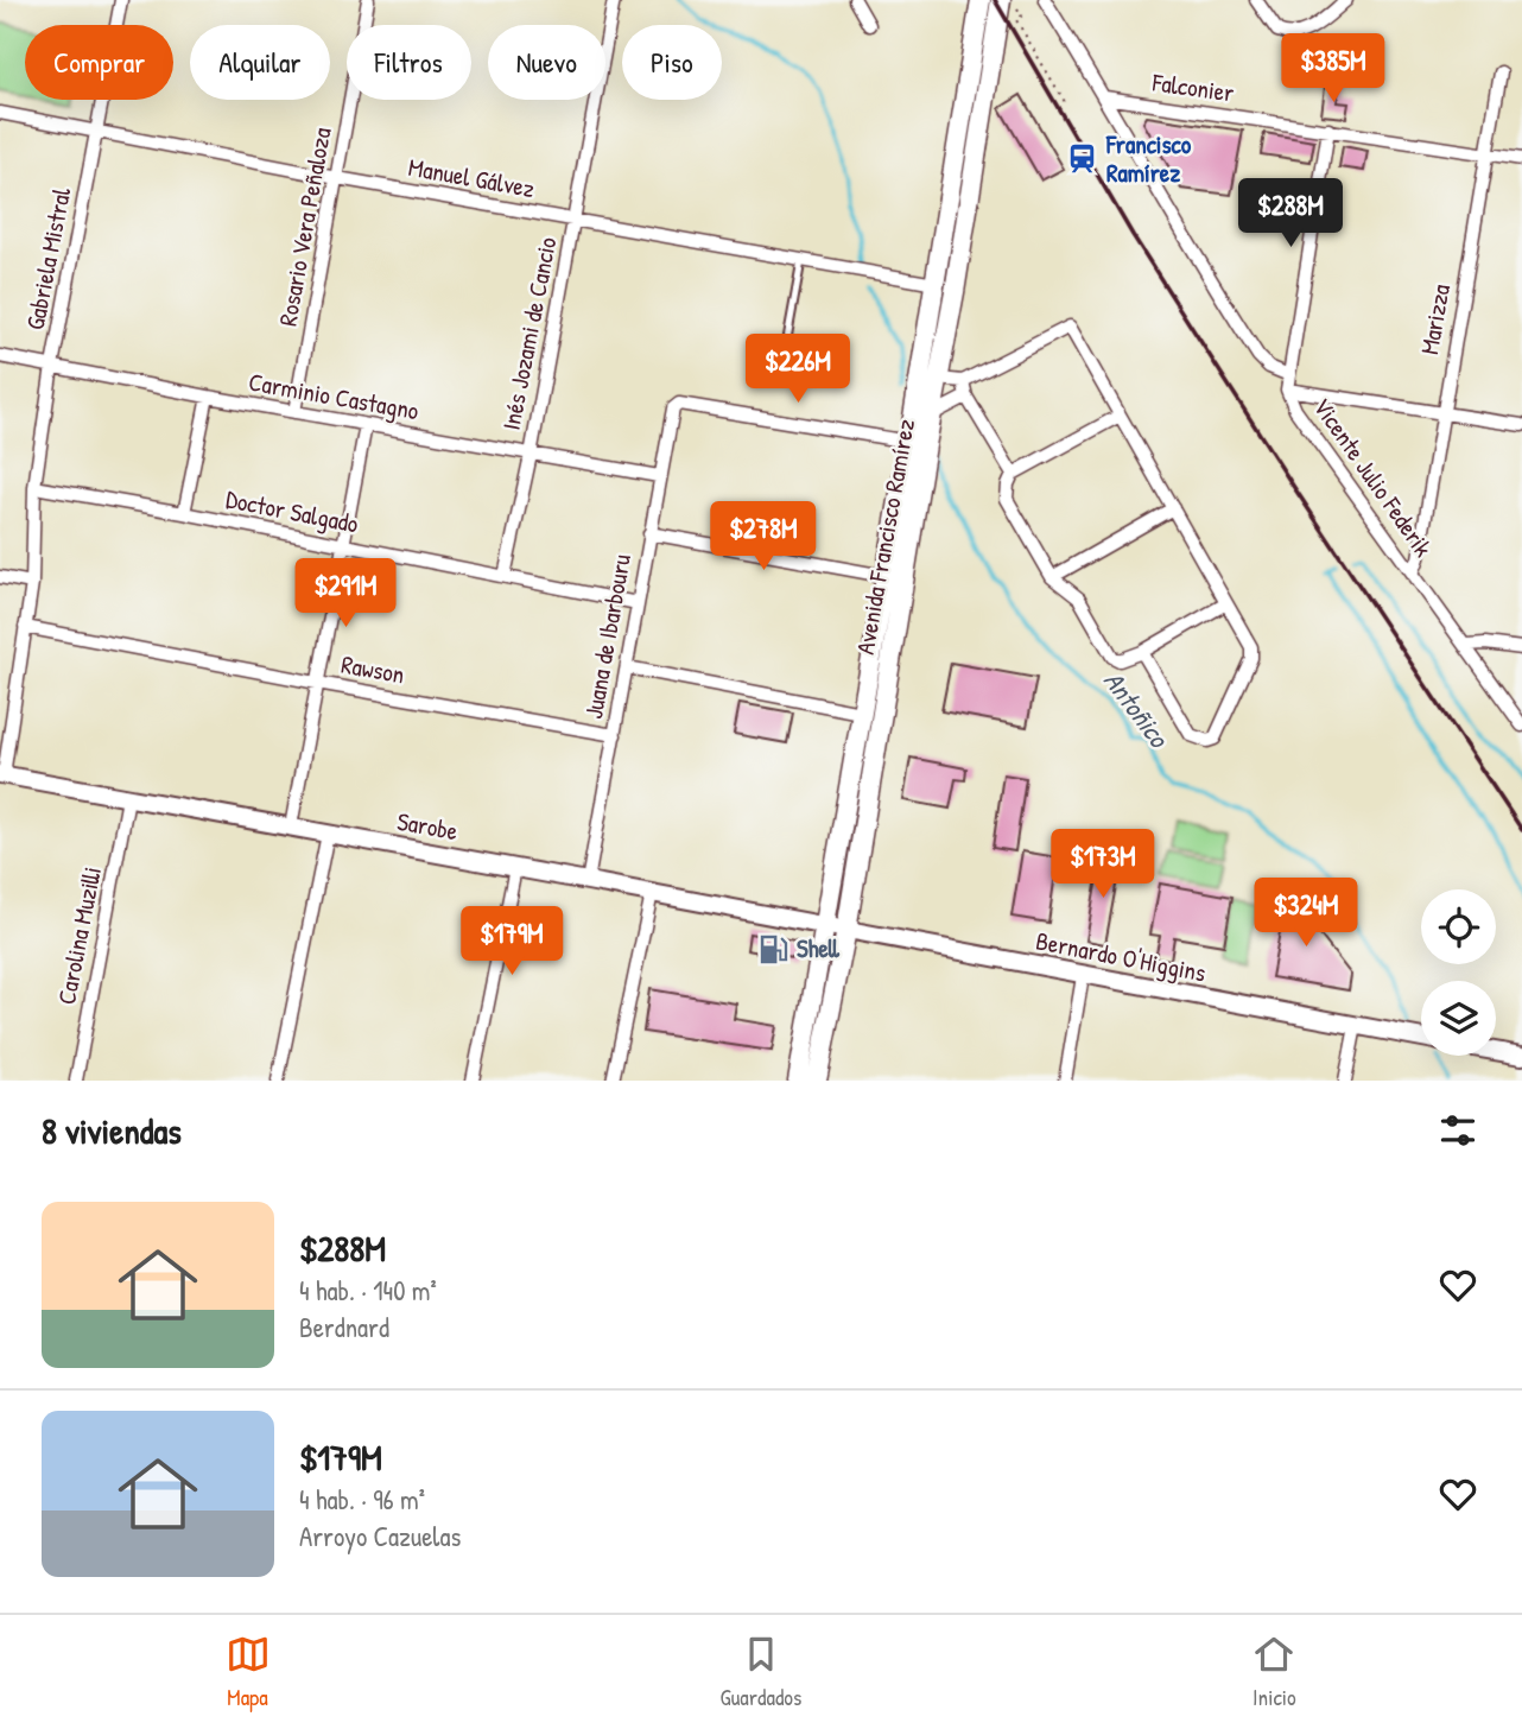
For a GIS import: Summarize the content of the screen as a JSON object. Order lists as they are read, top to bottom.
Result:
{
  "streets": {
    "main road": ["Avenida Francisco Ramírez"],
    "street": [
      "Falconier",
      "Manuel Gálvez",
      "Rosario Vera Peñaloza",
      "Gabriela Mistral",
      "Marizza",
      "Inés Jozami de Cancio",
      "Carminio Castagno",
      "Vicente Julio Federik",
      "Doctor Salgado",
      "Juana de Ibarbouru",
      "Rawson",
      "Sarobe",
      "Carolina Muzilli",
      "Bernardo O'Higgins"
    ]
  },
  "crossings": [
    ["Falconier", "Marizza"],
    ["Falconier", "Vicente Julio Federik"],
    ["Manuel Gálvez", "Rosario Vera Peñaloza"],
    ["Manuel Gálvez", "Gabriela Mistral"],
    ["Manuel Gálvez", "Inés Jozami de Cancio"],
    ["Manuel Gálvez", "Avenida Francisco Ramírez"],
    ["Rosario Vera Peñaloza", "Carminio Castagno"],
    ["Gabriela Mistral", "Carminio Castagno"],
    ["Gabriela Mistral", "Doctor Salgado"],
    ["Gabriela Mistral", "Rawson"],
    ["Gabriela Mistral", "Sarobe"],
    ["Marizza", "Vicente Julio Federik"],
    ["Inés Jozami de Cancio", "Carminio Castagno"],
    ["Inés Jozami de Cancio", "Doctor Salgado"],
    ["Carminio Castagno", "Juana de Ibarbouru"],
    ["Doctor Salgado", "Juana de Ibarbouru"],
    ["Avenida Francisco Ramírez", "Juana de Ibarbouru"],
    ["Avenida Francisco Ramírez", "Sarobe"],
    ["Avenida Francisco Ramírez", "Bernardo O'Higgins"],
    ["Juana de Ibarbouru", "Rawson"],
    ["Juana de Ibarbouru", "Sarobe"],
    ["Sarobe", "Carolina Muzilli"],
    ["Sarobe", "Bernardo O'Higgins"]
  ],
  "water": ["Antoñico"],
  "places": {
    "station": ["Francisco Ramírez"],
    "fuel station": ["Shell"]
  },
  "page": {
    "chip": [
      "Comprar",
      "Alquilar",
      "Filtros",
      "Nuevo",
      "Piso"
    ],
    "price": [
      "$385M",
      "$288M",
      "$226M",
      "$278M",
      "$291M",
      "$173M",
      "$324M",
      "$179M"
    ],
    "heading": "8 viviendas",
    "list": [
      {
        "name": "$288M",
        "note": "4 hab. · 140 m² · Berdnard"
      },
      {
        "name": "$179M",
        "note": "4 hab. · 96 m² · Arroyo Cazuelas"
      }
    ],
    "tabs": ["Mapa", "Guardados", "Inicio"]
  }
}
